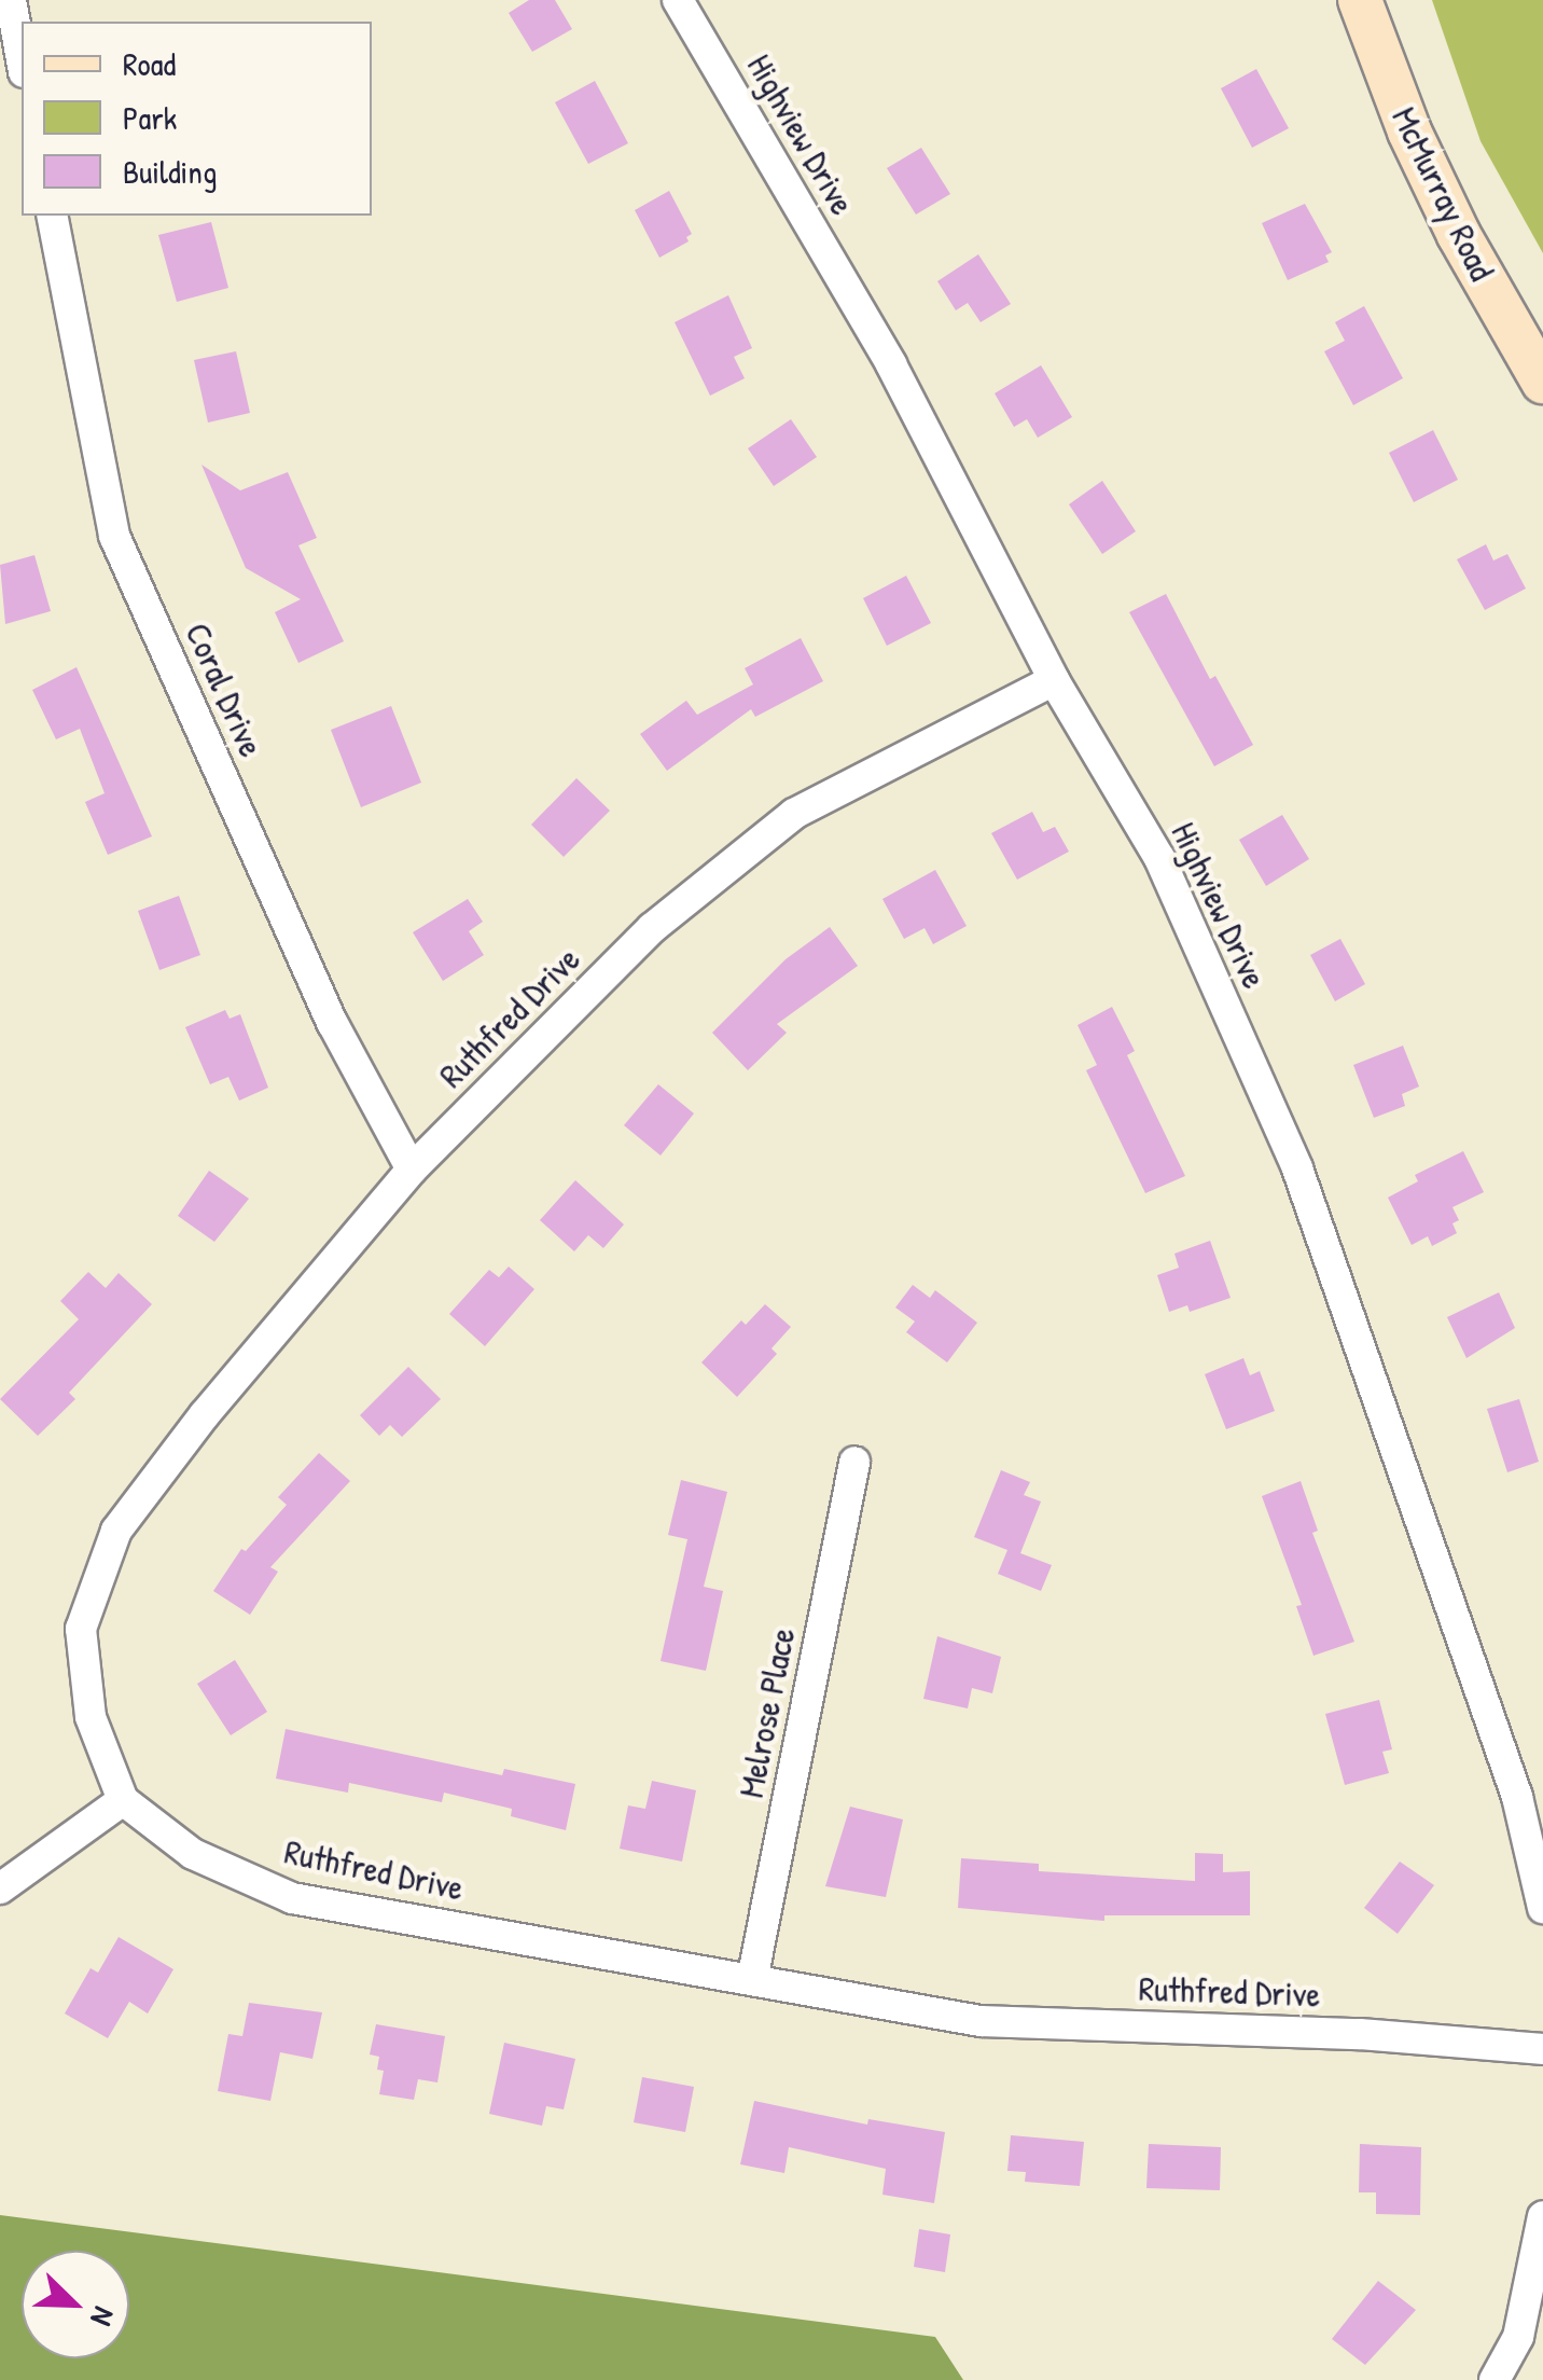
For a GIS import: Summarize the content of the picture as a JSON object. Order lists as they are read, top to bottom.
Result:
{
  "streets": {
    "main road": ["McMurray Road"],
    "street": [
      "Highview Drive",
      "Coral Drive",
      "Ruthfred Drive",
      "Melrose Place"
    ]
  },
  "crossings": [
    ["Highview Drive", "Ruthfred Drive"],
    ["Coral Drive", "Ruthfred Drive"],
    ["Ruthfred Drive", "Melrose Place"]
  ],
  "legend": ["Road", "Park", "Building"],
  "north": "bottom right"
}
